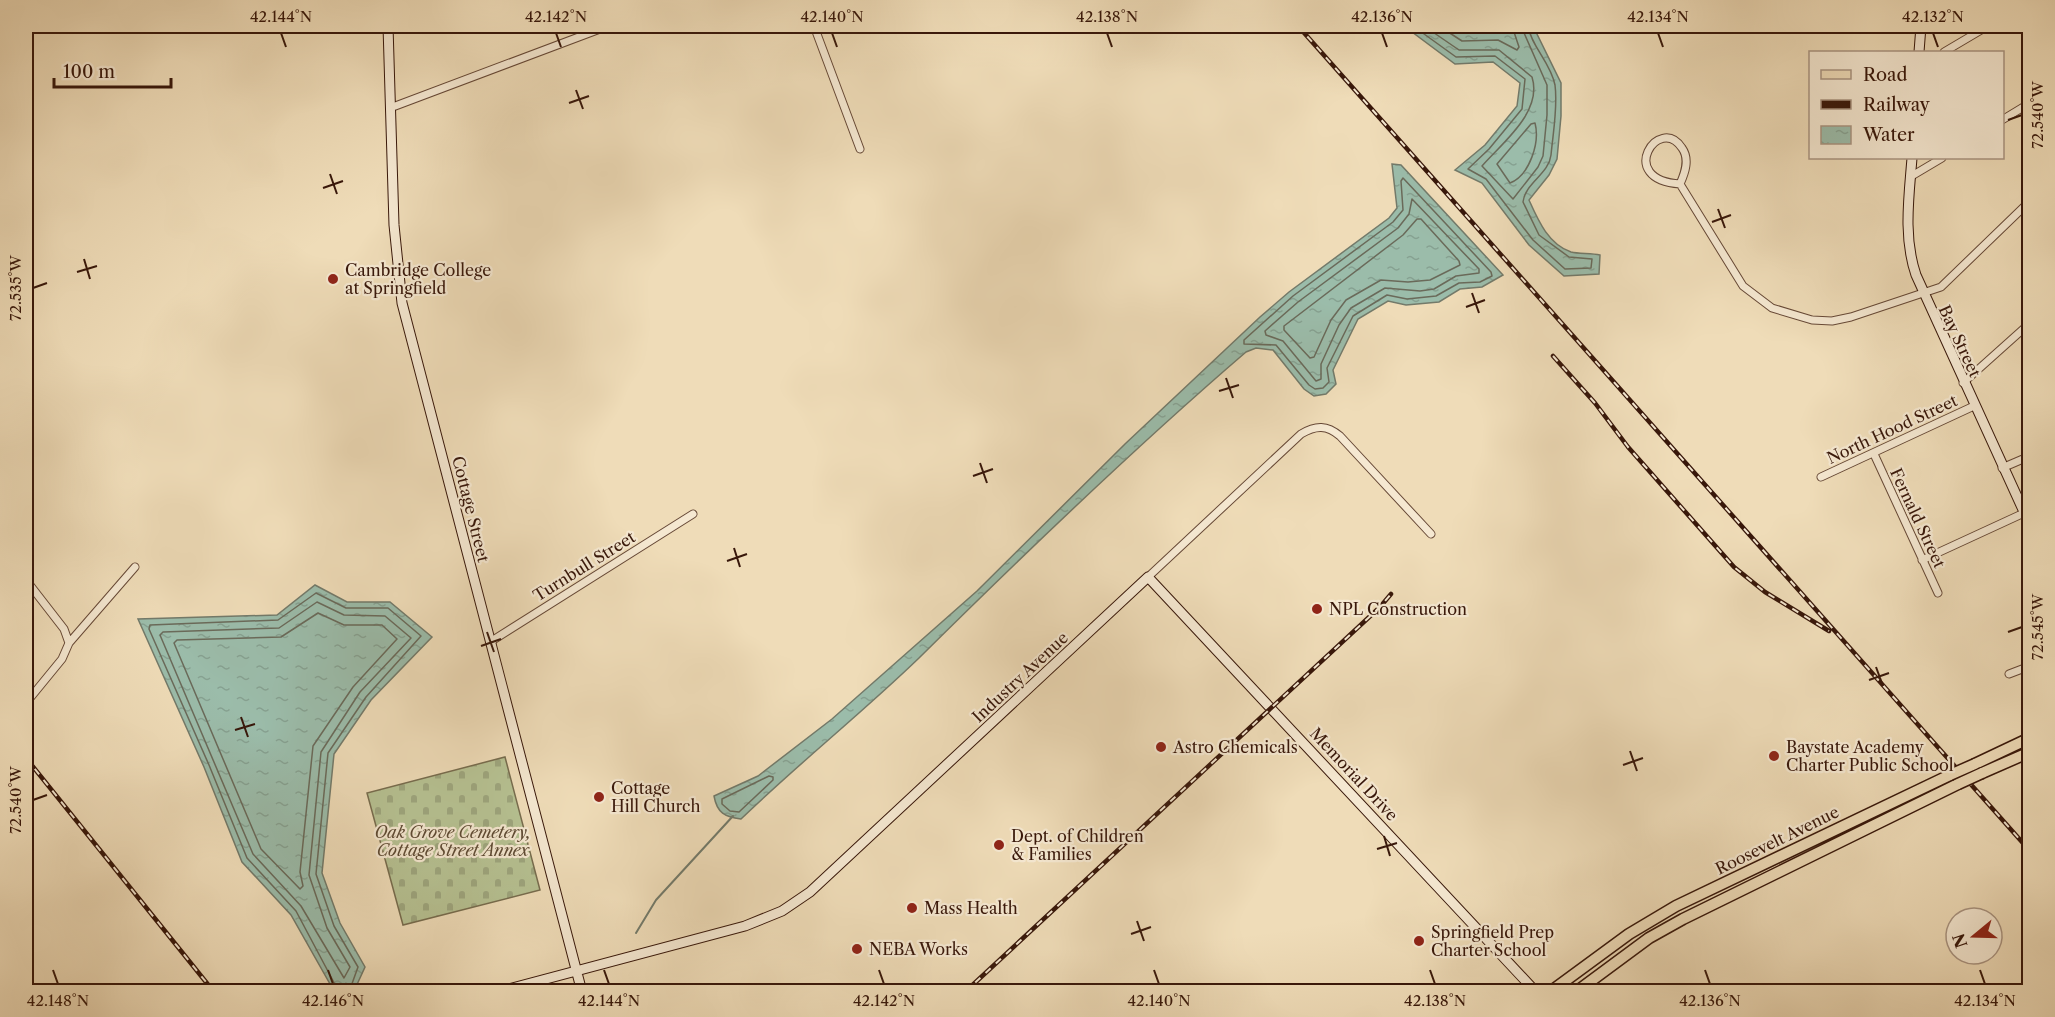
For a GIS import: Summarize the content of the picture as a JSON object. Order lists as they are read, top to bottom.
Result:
{
  "streets": {
    "main road": [
      "Bay Street",
      "Cottage Street",
      "Industry Avenue",
      "Memorial Drive",
      "Roosevelt Avenue"
    ],
    "street": ["North Hood Street", "Fernald Street", "Turnbull Street"]
  },
  "crossings": [
    ["Bay Street", "North Hood Street"],
    ["North Hood Street", "Fernald Street"],
    ["Cottage Street", "Turnbull Street"],
    ["Cottage Street", "Industry Avenue"],
    ["Industry Avenue", "Memorial Drive"]
  ],
  "parks": ["Oak Grove Cemetery, Cottage Street Annex"],
  "places": [
    "Cambridge College at Springfield",
    "NPL Construction",
    "Astro Chemicals",
    "Baystate Academy Charter Public School",
    "Cottage Hill Church",
    "Dept. of Children & Families",
    "Mass Health",
    "Springfield Prep Charter School",
    "NEBA Works"
  ],
  "legend": ["Road", "Railway", "Water"],
  "scale_bar": "100 m",
  "north": "left",
  "coordinates": [
    "42.144°N",
    "42.142°N",
    "42.140°N",
    "42.138°N",
    "42.136°N",
    "42.134°N",
    "42.132°N",
    "72.540°W",
    "72.535°W",
    "72.545°W",
    "42.148°N",
    "42.146°N"
  ]
}
